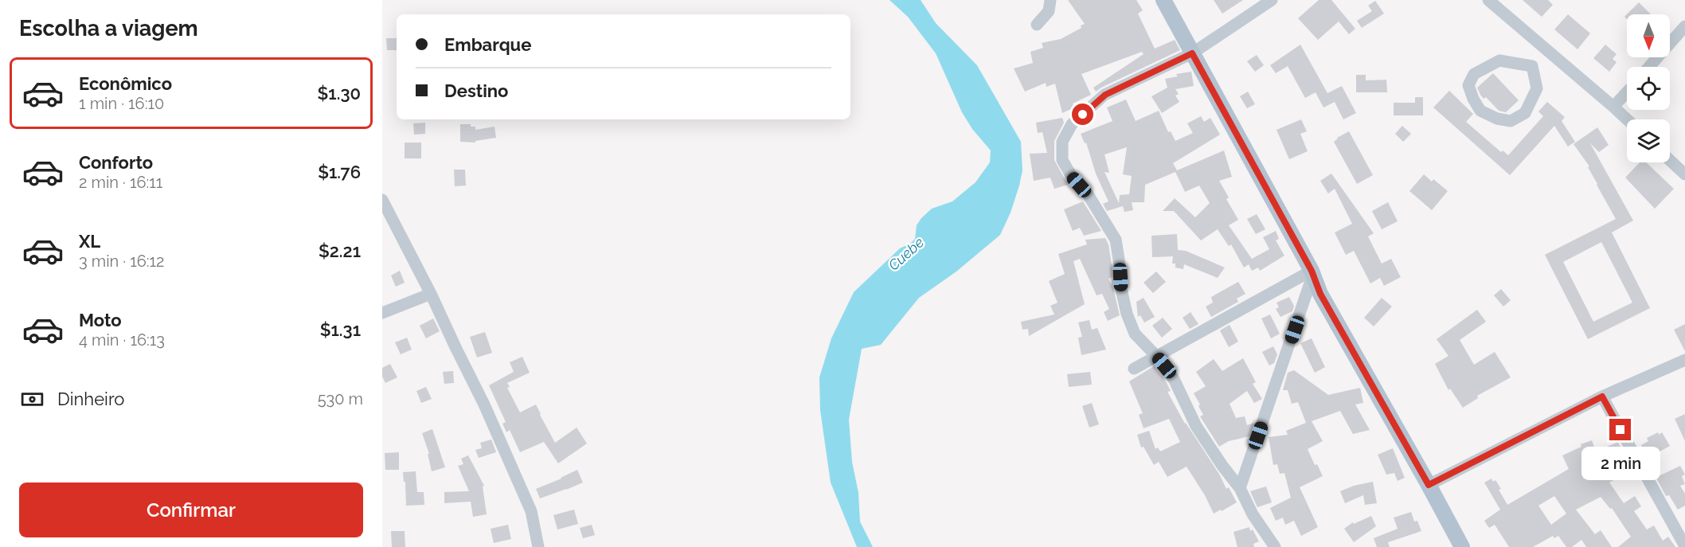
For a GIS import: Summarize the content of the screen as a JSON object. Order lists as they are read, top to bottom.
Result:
{
  "water": ["Cuebe"],
  "north": "bottom",
  "page": {
    "heading": "Escolha a viagem",
    "banner": ["Embarque", "Destino"],
    "list": [
      {
        "name": "Econômico",
        "note": "1 min · 16:10",
        "value": "$1.30"
      },
      {
        "name": "Conforto",
        "note": "2 min · 16:11",
        "value": "$1.76"
      },
      {
        "name": "XL",
        "note": "3 min · 16:12",
        "value": "$2.21"
      },
      {
        "name": "Moto",
        "note": "4 min · 16:13",
        "value": "$1.31"
      }
    ],
    "pay": ["Dinheiro", "530 m"],
    "bubble": "2 min",
    "buttons": "Confirmar"
  }
}
